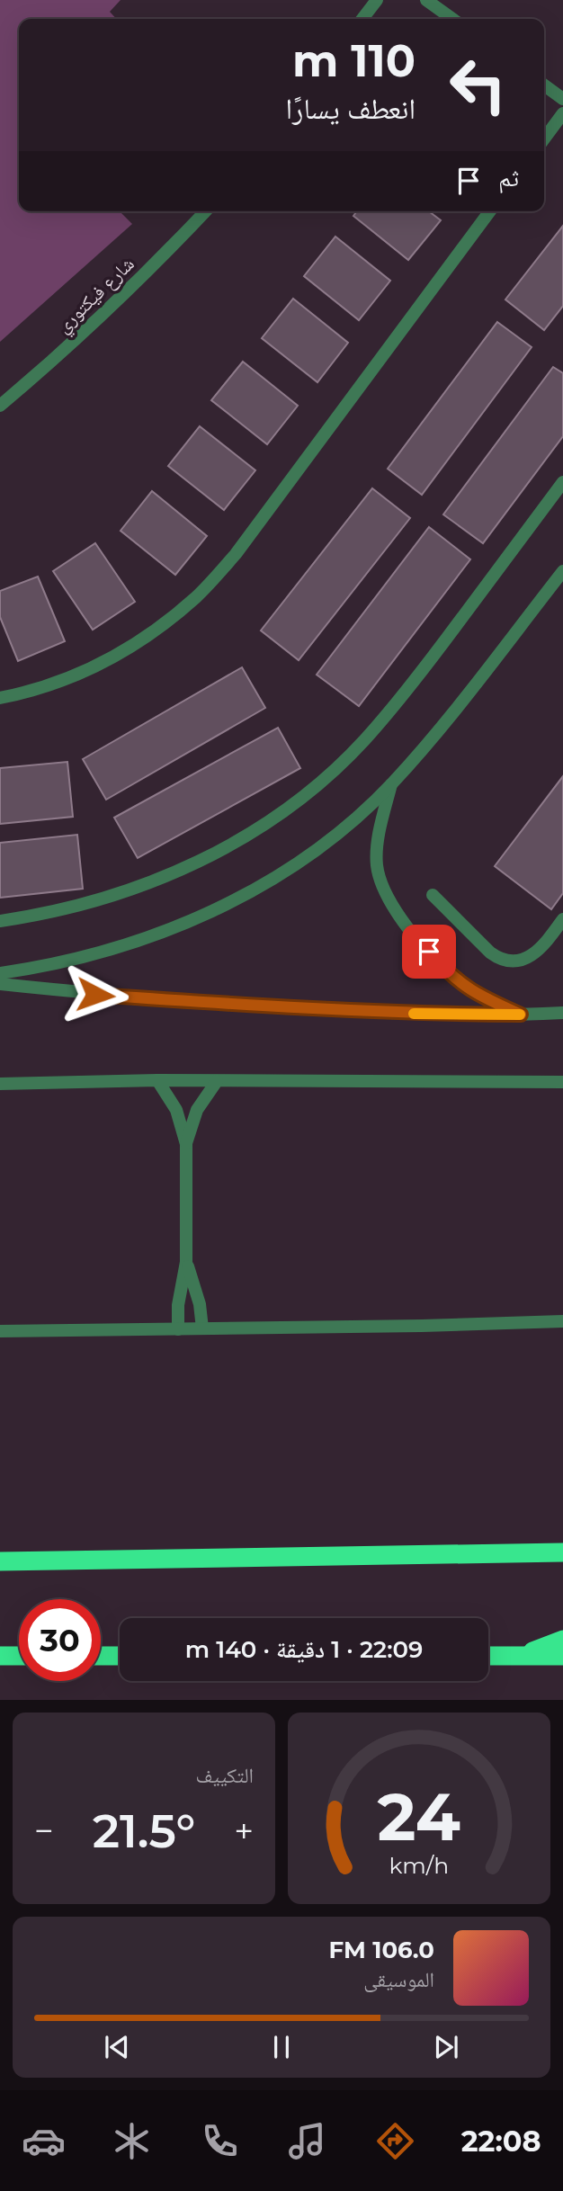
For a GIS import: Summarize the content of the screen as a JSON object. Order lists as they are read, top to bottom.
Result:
{
  "streets": {
    "street": ["شارع فيكتوري"]
  },
  "page": {
    "turn": ["110 m", "انعطف يسارًا"],
    "then": "ثم",
    "limit": "30",
    "trip": "22:09 · 1 دقيقة · 140 m",
    "tile": "التكييف",
    "heat": ["−", "21.5°", "+"],
    "song": ["106.0 FM", "الموسيقى"],
    "tabs": "22:08",
    "gauge": ["24", "km/h"]
  }
}
